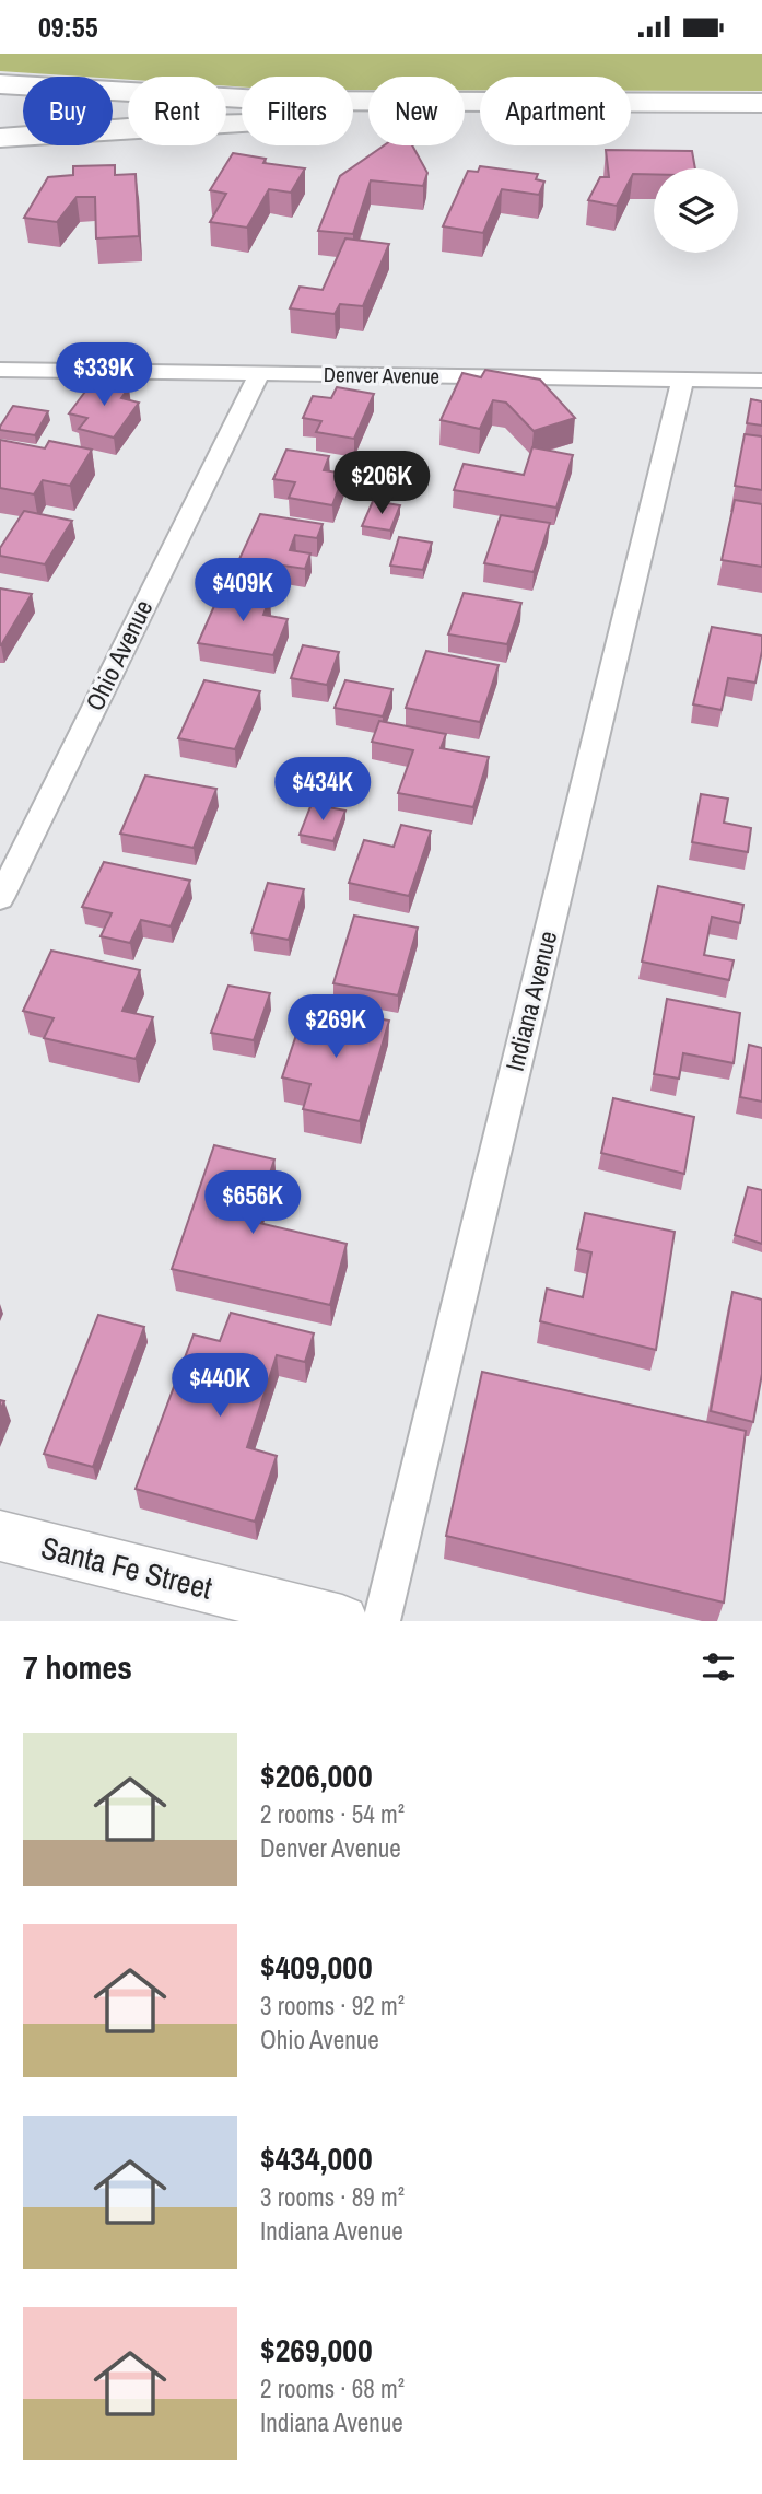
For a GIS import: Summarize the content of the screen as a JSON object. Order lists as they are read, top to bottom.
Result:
{
  "streets": {
    "main road": ["Santa Fe Street"],
    "street": ["Denver Avenue", "Ohio Avenue", "Indiana Avenue"]
  },
  "crossings": [
    ["Denver Avenue", "Ohio Avenue"],
    ["Denver Avenue", "Indiana Avenue"]
  ],
  "page": {
    "status": "09:55",
    "chip": [
      "Buy",
      "Rent",
      "Filters",
      "New",
      "Apartment"
    ],
    "price": [
      "$339K",
      "$206K",
      "$409K",
      "$434K",
      "$269K",
      "$656K",
      "$440K"
    ],
    "heading": "7 homes",
    "list": [
      {
        "name": "$206,000",
        "note": "2 rooms · 54 m² · Denver Avenue"
      },
      {
        "name": "$409,000",
        "note": "3 rooms · 92 m² · Ohio Avenue"
      },
      {
        "name": "$434,000",
        "note": "3 rooms · 89 m² · Indiana Avenue"
      },
      {
        "name": "$269,000",
        "note": "2 rooms · 68 m² · Indiana Avenue"
      }
    ]
  }
}
